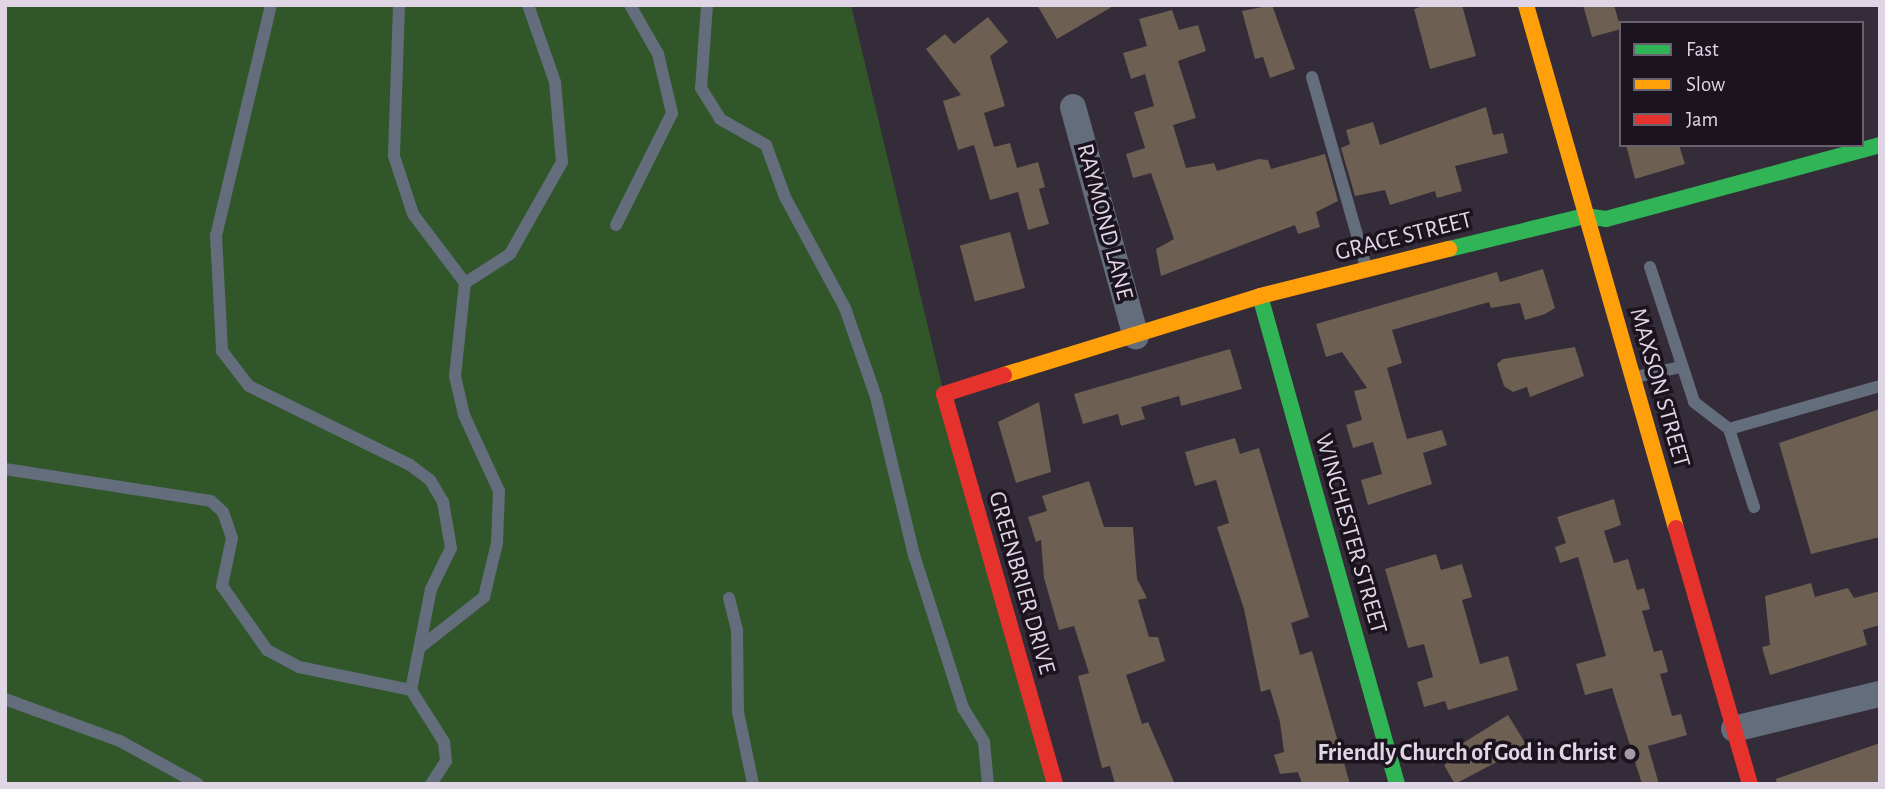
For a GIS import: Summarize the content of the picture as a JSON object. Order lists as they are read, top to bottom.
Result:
{
  "streets": {
    "street": [
      "RAYMOND LANE",
      "GRACE STREET",
      "MAXSON STREET",
      "WINCHESTER STREET",
      "GREENBRIER DRIVE"
    ]
  },
  "crossings": [
    ["RAYMOND LANE", "GRACE STREET"],
    ["GRACE STREET", "MAXSON STREET"],
    ["GRACE STREET", "WINCHESTER STREET"],
    ["GRACE STREET", "GREENBRIER DRIVE"]
  ],
  "places": ["Friendly Church of God in Christ"],
  "legend": ["Fast", "Slow", "Jam"]
}
